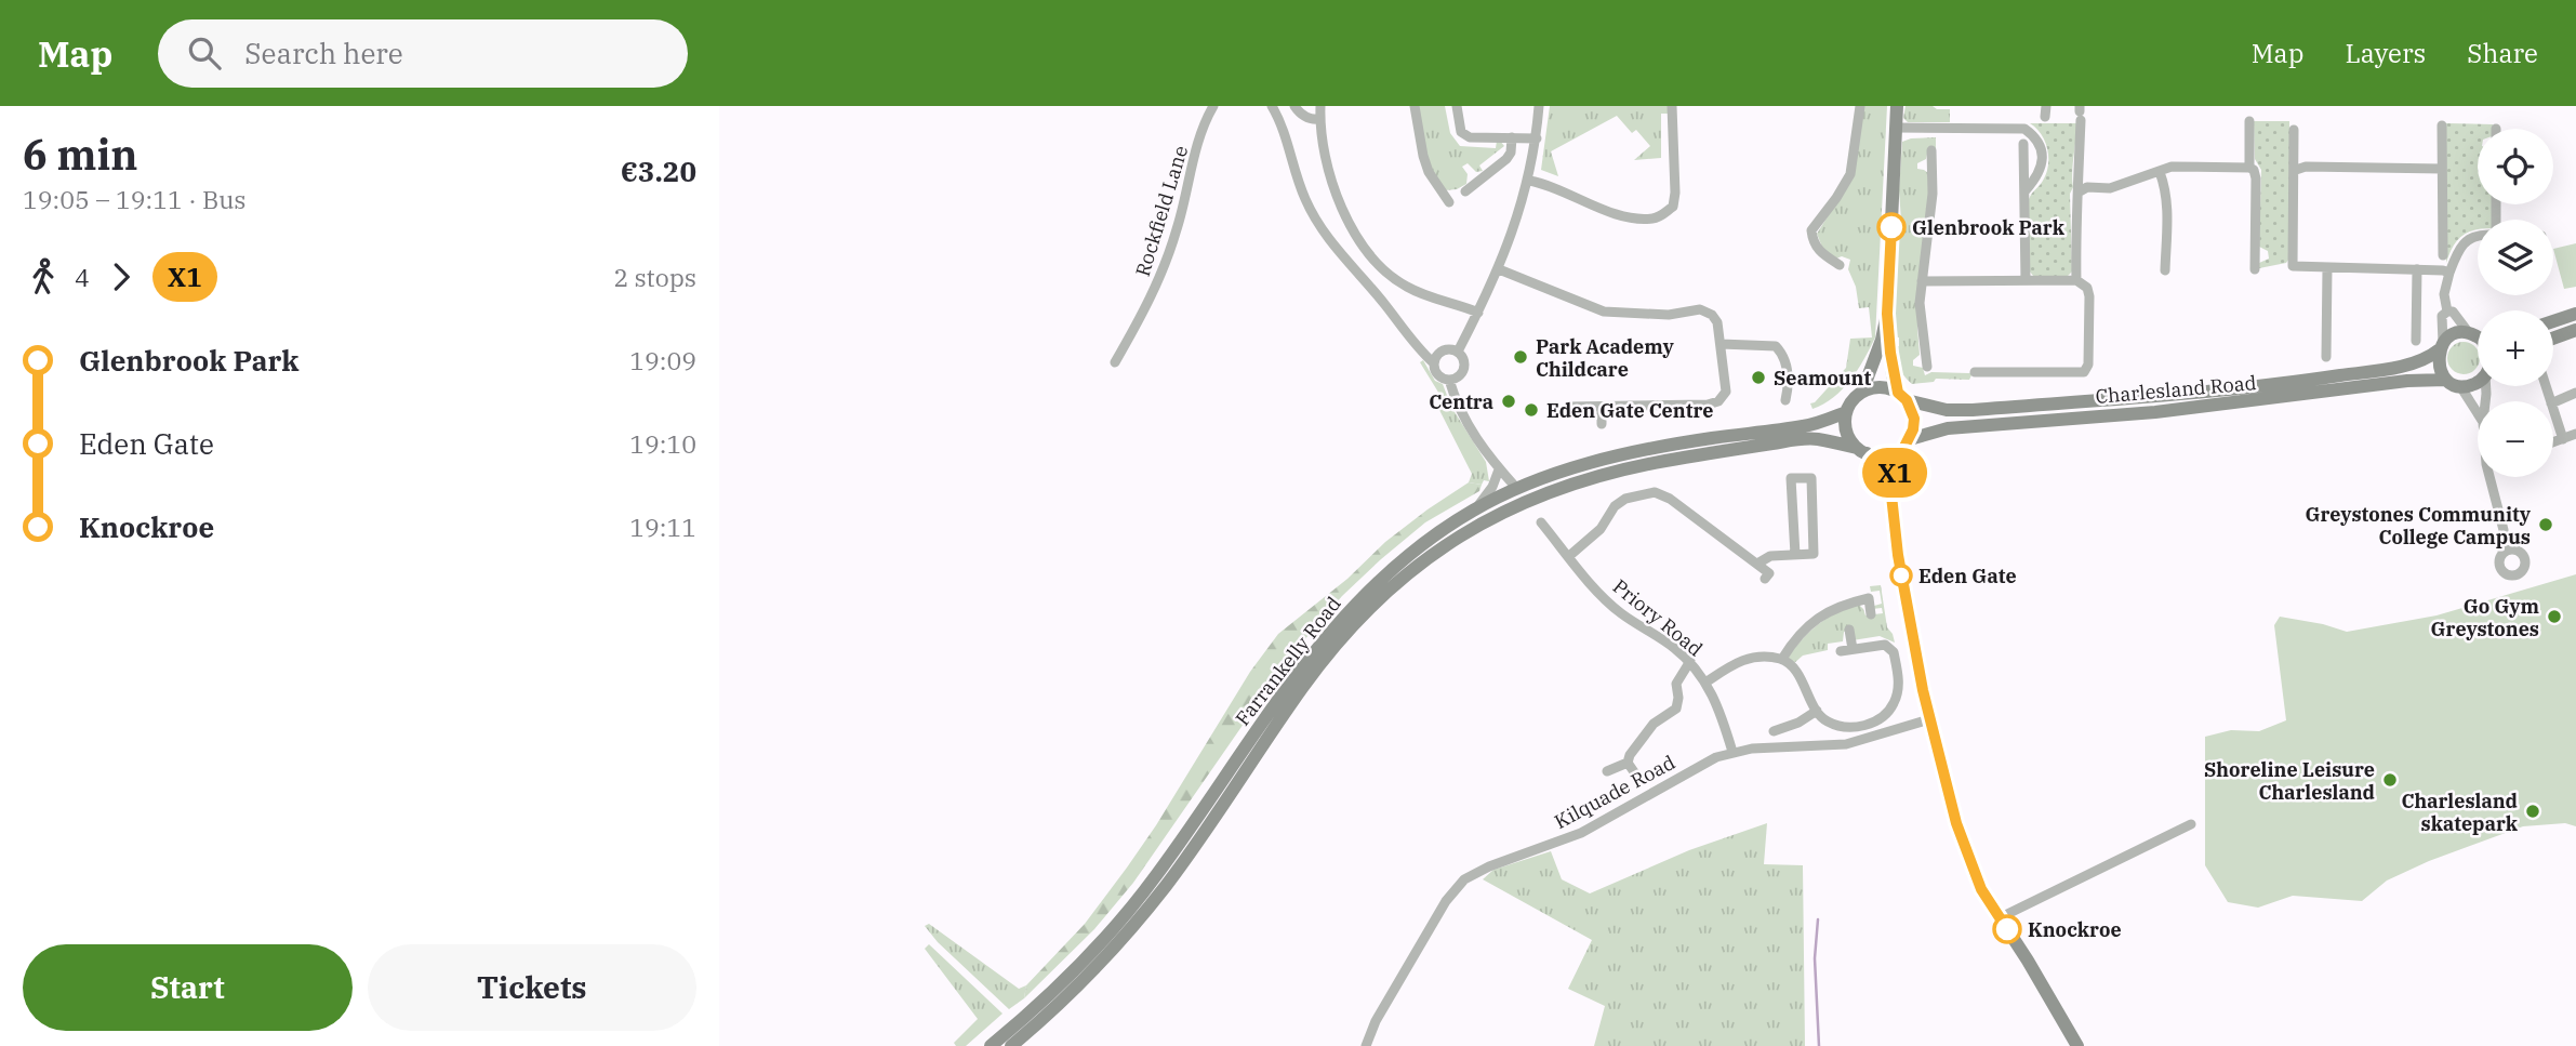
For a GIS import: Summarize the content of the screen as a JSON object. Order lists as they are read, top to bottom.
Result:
{
  "streets": {
    "main road": ["Charlesland Road", "Farrankelly Road"],
    "street": ["Rockfield Lane", "Priory Road", "Kilquade Road"]
  },
  "crossings": [
    ["Charlesland Road", "Farrankelly Road"],
    ["Priory Road", "Kilquade Road"]
  ],
  "places": [
    "Glenbrook Park",
    "Park Academy Childcare",
    "Seamount",
    "Centra",
    "Eden Gate Centre",
    "Greystones Community College Campus",
    "Eden Gate",
    "Go Gym Greystones",
    "Shoreline Leisure Charlesland",
    "Charlesland skatepark",
    "Knockroe"
  ],
  "lines": ["bus line X1"],
  "page": {
    "header": "Map",
    "search": "Search here",
    "nav": ["Map", "Layers", "Share"],
    "heading": ["6 min", "19:05 – 19:11 · Bus", "€3.20"],
    "on_map": "X1",
    "map_buttons": ["+", "−"],
    "legs": ["4", "X1", "2 stops"],
    "list": [
      {
        "name": "Glenbrook Park",
        "value": "19:09"
      },
      {
        "name": "Eden Gate",
        "value": "19:10"
      },
      {
        "name": "Knockroe",
        "value": "19:11"
      }
    ],
    "buttons": ["Start", "Tickets"]
  }
}
